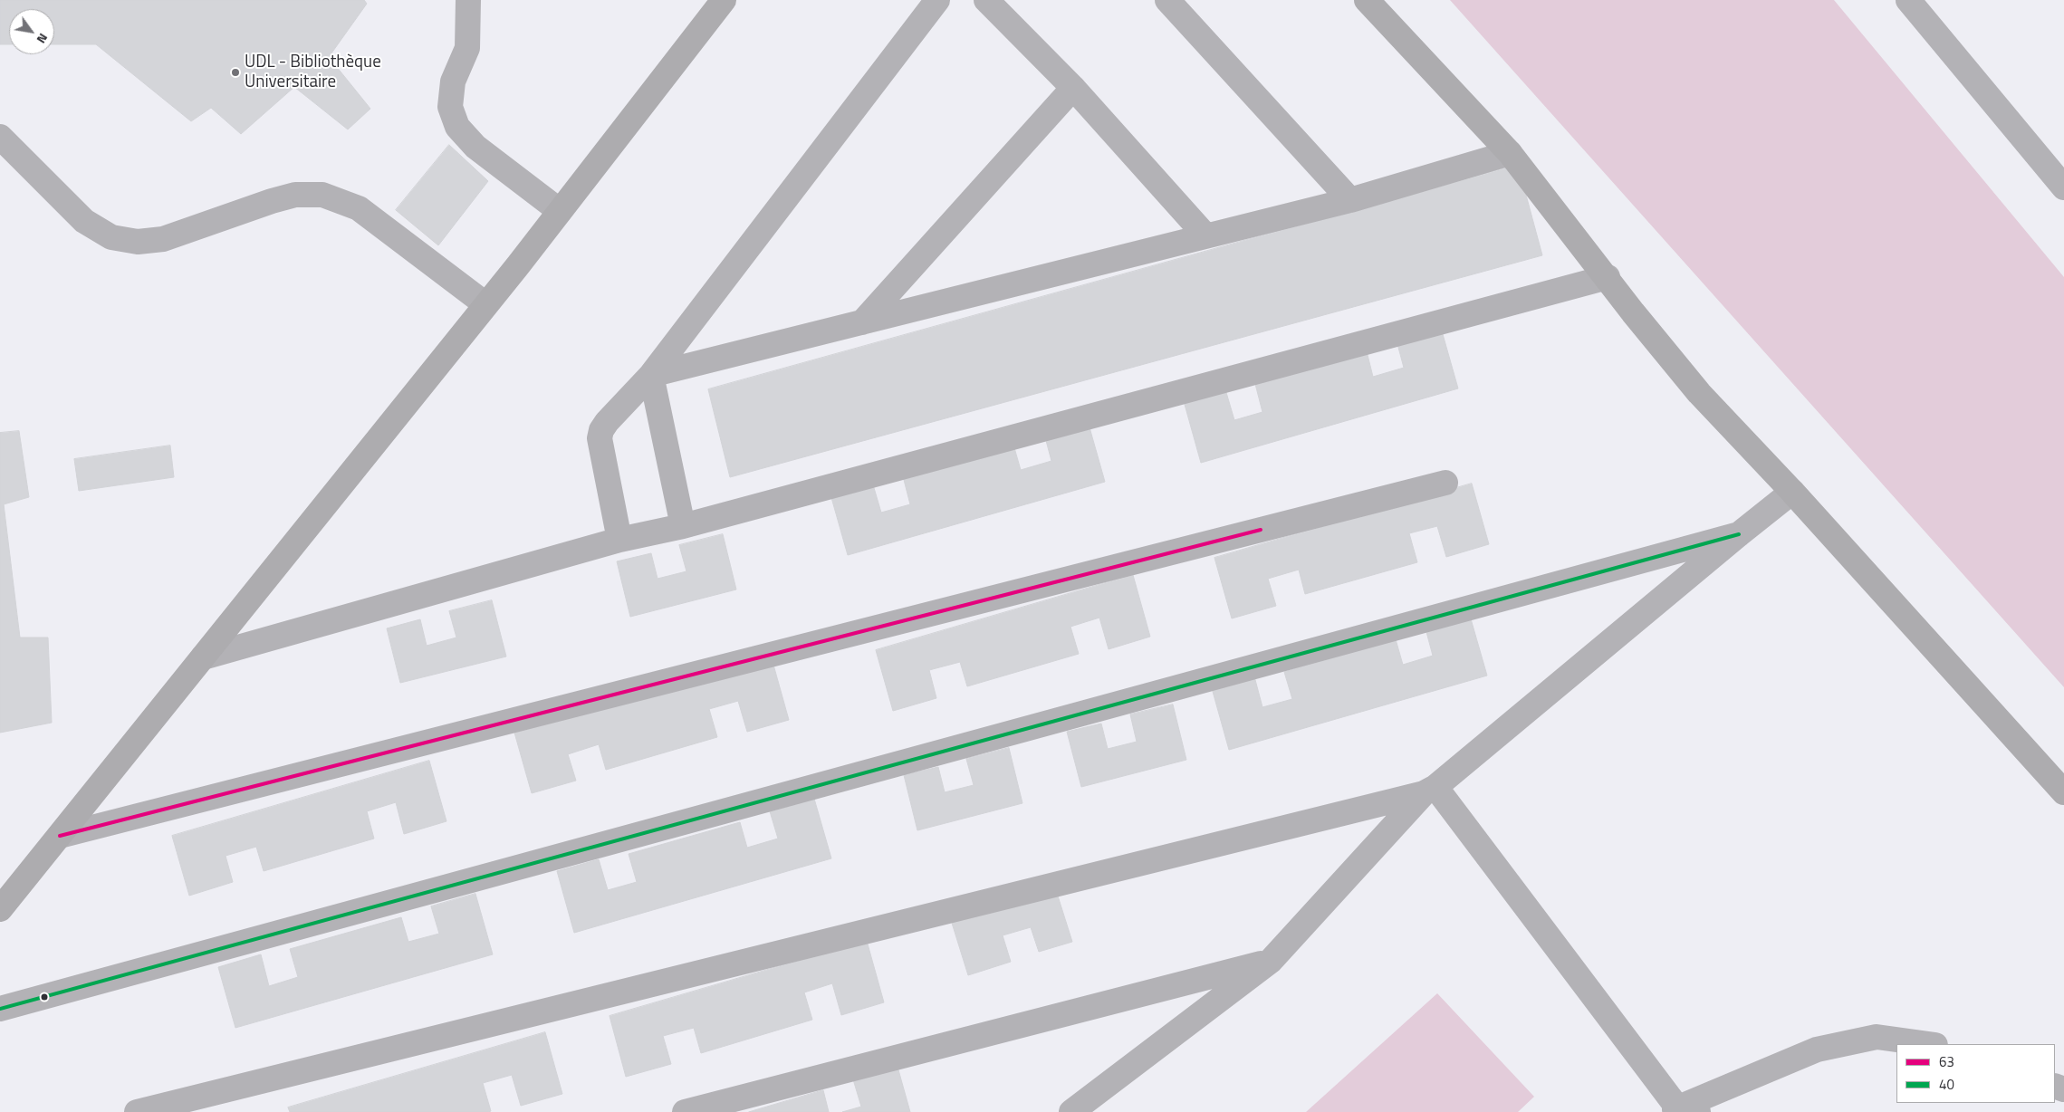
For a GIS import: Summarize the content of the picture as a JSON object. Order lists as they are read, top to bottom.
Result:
{
  "places": ["UDL - Bibliothèque Universitaire"],
  "lines": ["transit line 63", "transit line 40"],
  "legend": ["63", "40"],
  "north": "bottom right"
}
